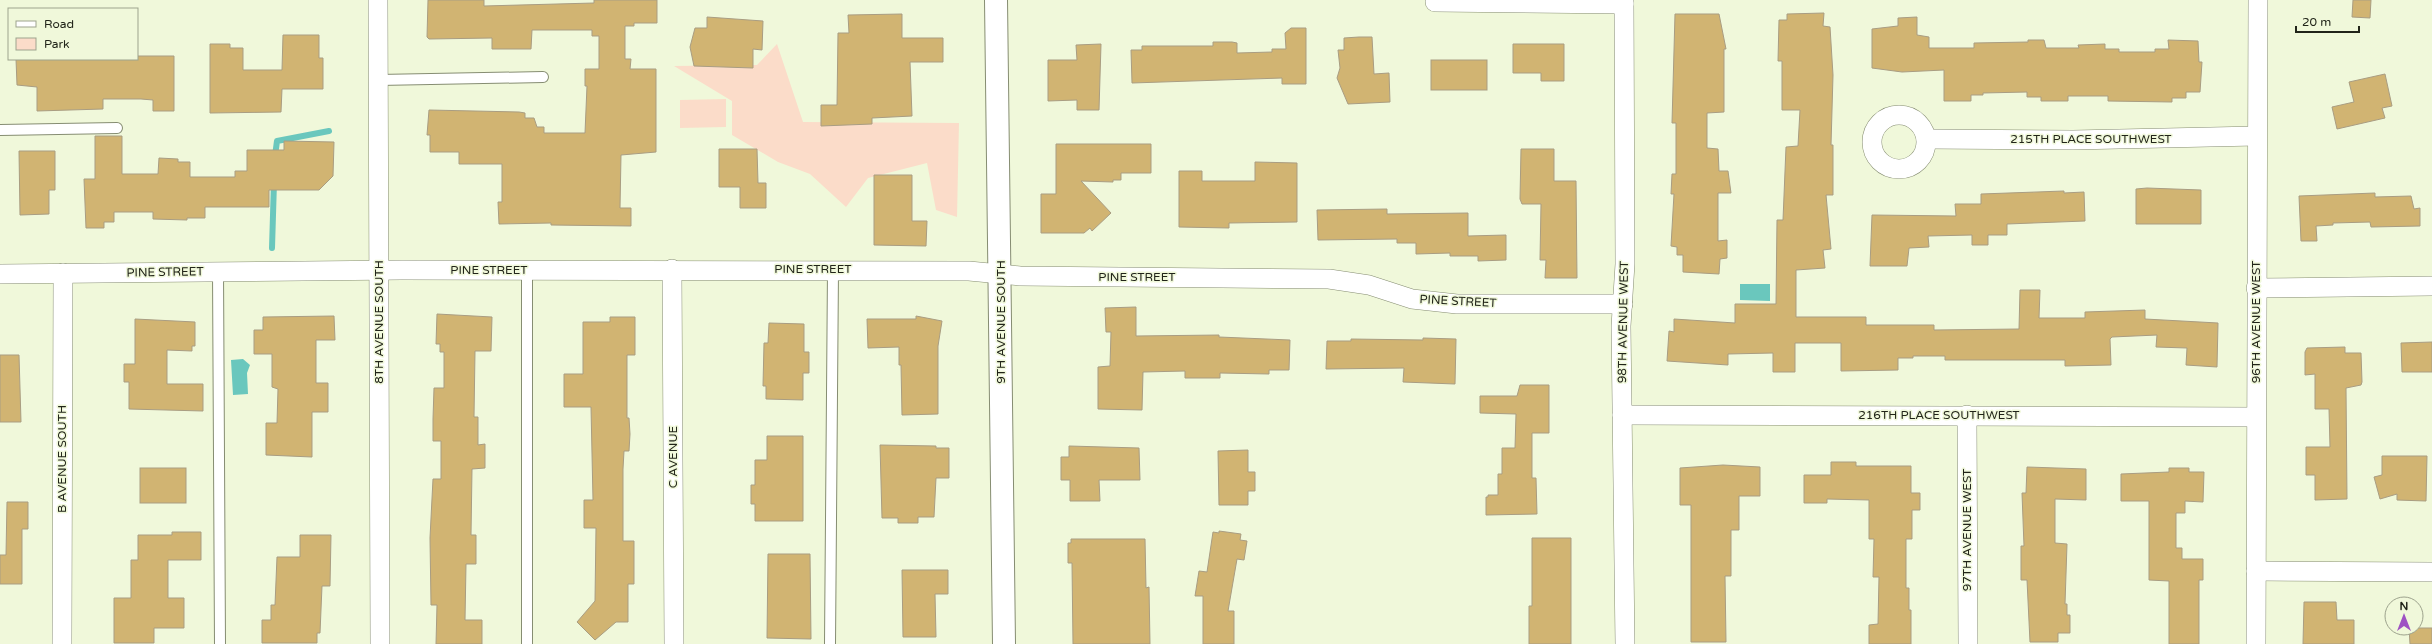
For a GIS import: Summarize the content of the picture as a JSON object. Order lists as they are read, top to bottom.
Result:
{
  "streets": {
    "main road": ["9TH AVENUE SOUTH"],
    "street": [
      "215TH PLACE SOUTHWEST",
      "PINE STREET",
      "8TH AVENUE SOUTH",
      "98TH AVENUE WEST",
      "96TH AVENUE WEST",
      "216TH PLACE SOUTHWEST",
      "C AVENUE",
      "B AVENUE SOUTH",
      "97TH AVENUE WEST"
    ]
  },
  "crossings": [
    ["215TH PLACE SOUTHWEST", "96TH AVENUE WEST"],
    ["PINE STREET", "8TH AVENUE SOUTH"],
    ["PINE STREET", "9TH AVENUE SOUTH"],
    ["PINE STREET", "98TH AVENUE WEST"],
    ["PINE STREET", "C AVENUE"],
    ["PINE STREET", "B AVENUE SOUTH"],
    ["98TH AVENUE WEST", "216TH PLACE SOUTHWEST"],
    ["96TH AVENUE WEST", "216TH PLACE SOUTHWEST"],
    ["216TH PLACE SOUTHWEST", "97TH AVENUE WEST"]
  ],
  "legend": ["Road", "Park"],
  "scale_bar": "20 m",
  "north": "top"
}
